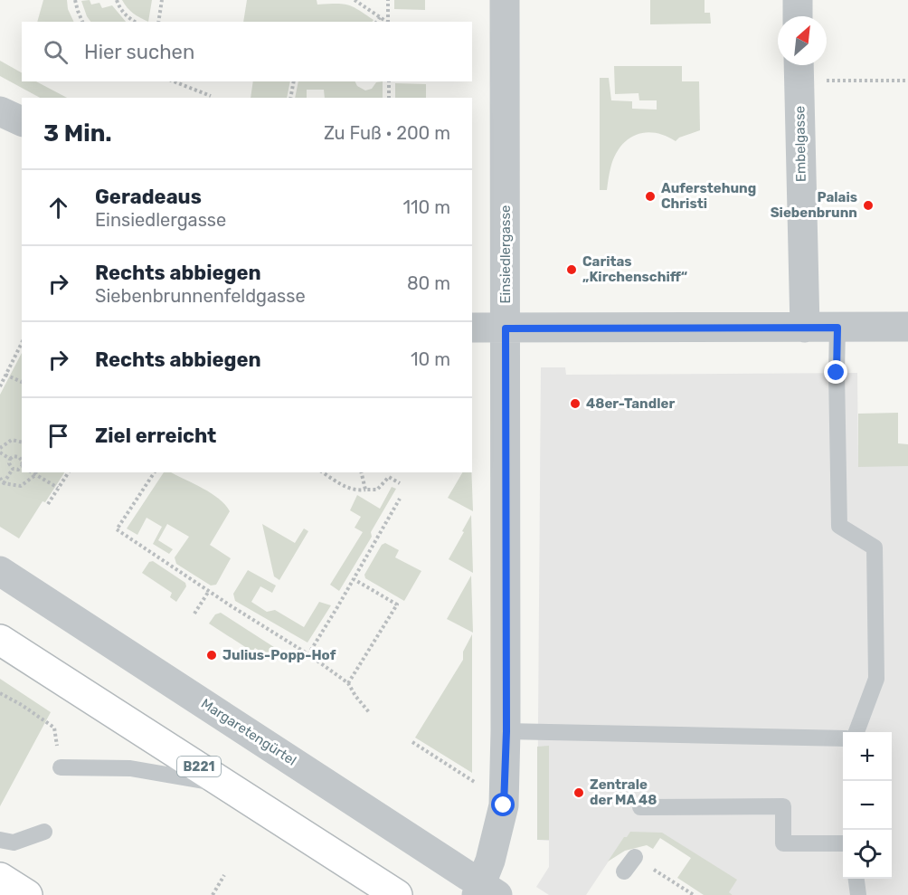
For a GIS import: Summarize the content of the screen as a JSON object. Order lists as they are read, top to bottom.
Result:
{
  "streets": {
    "main road": ["B221"],
    "street": ["Embelgasse", "Einsiedlergasse", "Margaretengürtel"]
  },
  "crossings": [
    ["Einsiedlergasse", "Margaretengürtel"]
  ],
  "places": [
    "Auferstehung Christi",
    "Palais Siebenbrunn",
    "Caritas „Kirchenschiff“",
    "48er-Tandler",
    "Julius-Popp-Hof",
    "Zentrale der MA 48"
  ],
  "north": "top right",
  "page": {
    "search": "Hier suchen",
    "heading": ["3 Min.", "Zu Fuß · 200 m"],
    "list": [
      ["Geradeaus", "Einsiedlergasse", "110 m"],
      ["Rechts abbiegen", "Siebenbrunnenfeldgasse", "80 m"],
      ["Rechts abbiegen", "10 m"],
      "Ziel erreicht"
    ],
    "map_buttons": ["+", "−"]
  }
}
